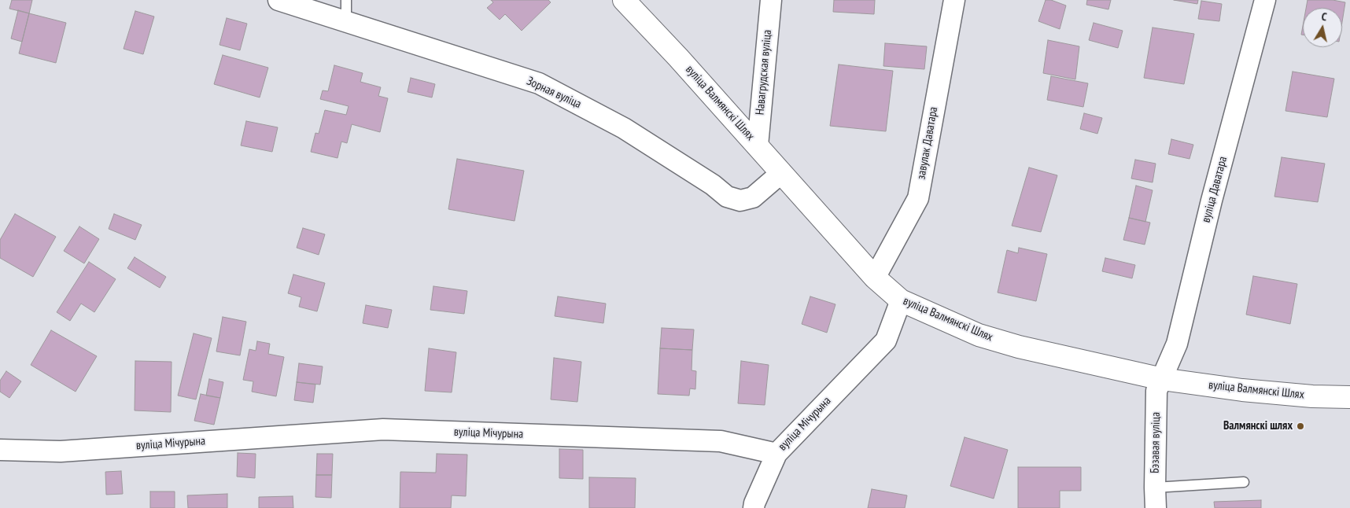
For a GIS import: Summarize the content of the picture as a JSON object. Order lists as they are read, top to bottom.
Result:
{
  "streets": {
    "main road": ["вуліца Валмянскі Шлях"],
    "street": [
      "Навагрудская вуліца",
      "Зорная вуліца",
      "завулак Даватара",
      "вуліца Даватара",
      "вуліца Мічурына",
      "Бэзавая вуліца"
    ]
  },
  "crossings": [
    ["Навагрудская вуліца", "вуліца Валмянскі Шлях"],
    ["Зорная вуліца", "вуліца Валмянскі Шлях"],
    ["вуліца Валмянскі Шлях", "завулак Даватара"],
    ["вуліца Валмянскі Шлях", "вуліца Даватара"],
    ["вуліца Валмянскі Шлях", "вуліца Мічурына"],
    ["вуліца Валмянскі Шлях", "Бэзавая вуліца"],
    ["вуліца Даватара", "Бэзавая вуліца"]
  ],
  "places": ["Валмянскі шлях"],
  "north": "top"
}
